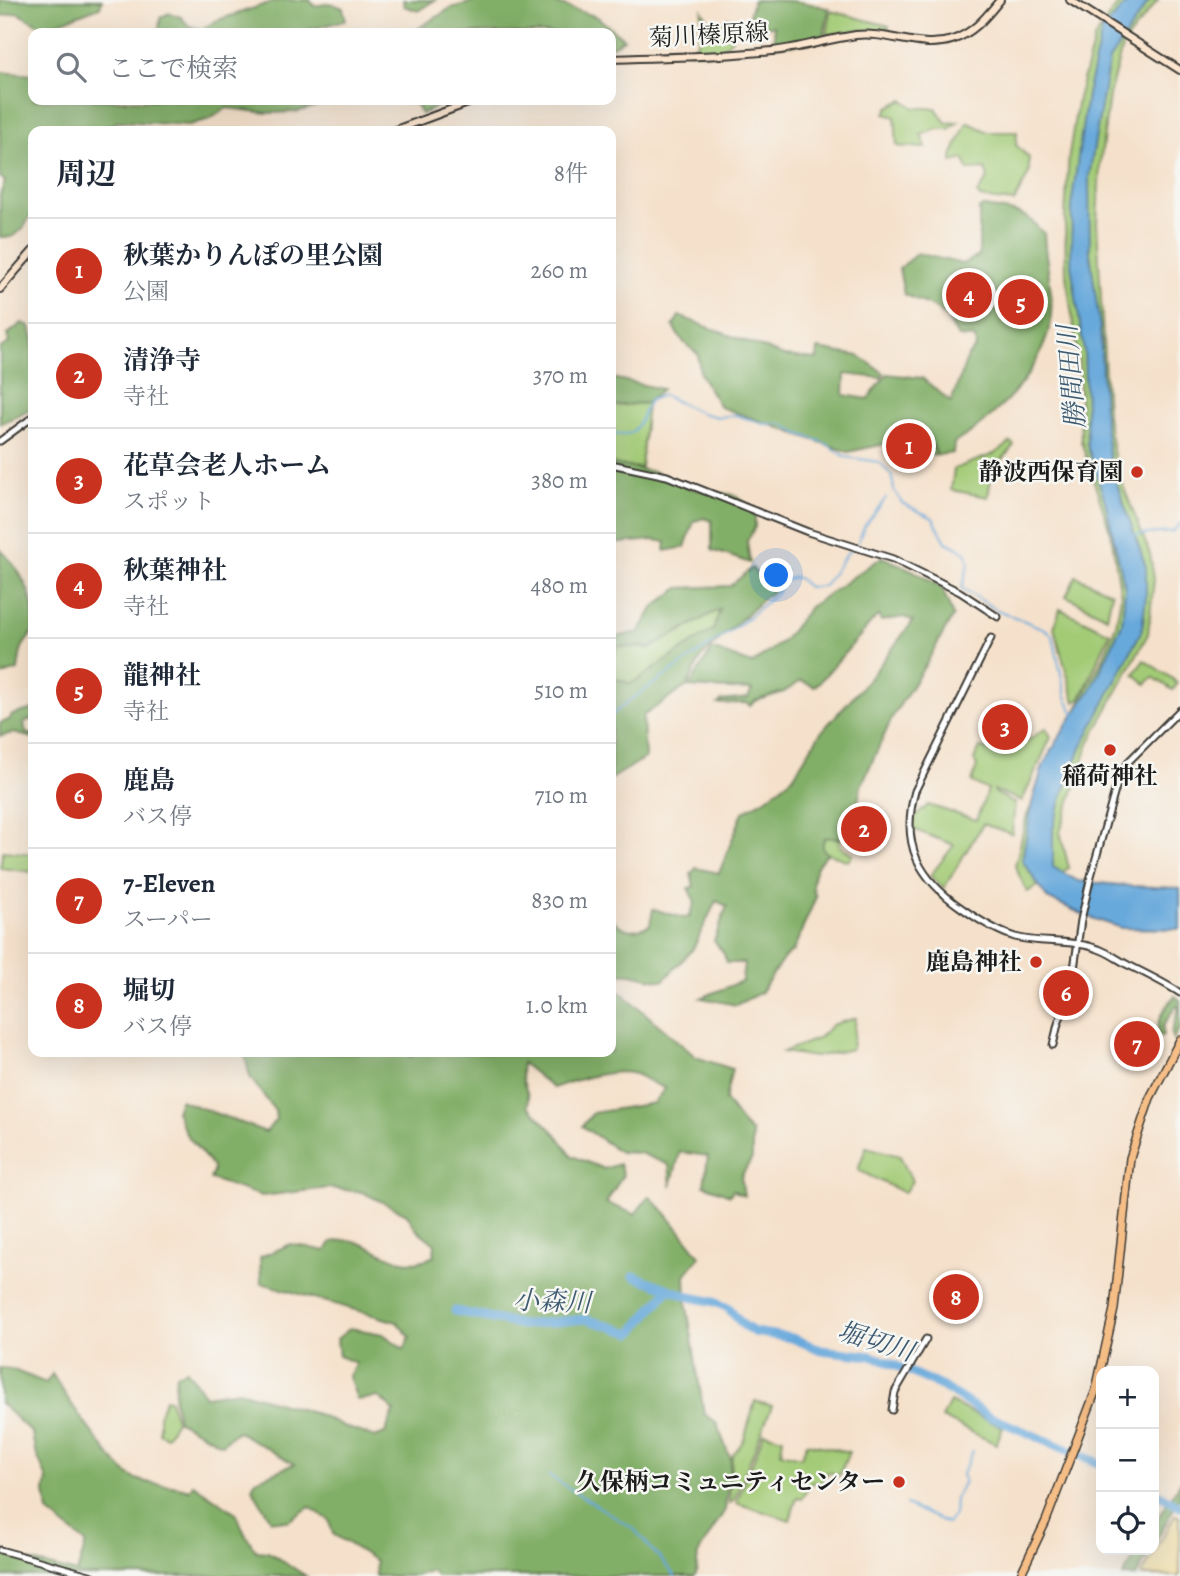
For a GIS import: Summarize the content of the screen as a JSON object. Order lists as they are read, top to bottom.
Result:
{
  "streets": {
    "main road": ["菊川榛原線"]
  },
  "water": ["勝間田川", "小森川", "堀切川"],
  "places": [
    "静波西保育園",
    "稲荷神社",
    "鹿島神社",
    "久保柄コミュニティセンター"
  ],
  "page": {
    "search": "ここで検索",
    "heading": ["周辺", "8件"],
    "list": [
      {
        "mark": "1",
        "name": "秋葉かりんぽの里公園",
        "note": "公園",
        "value": "260 m"
      },
      {
        "mark": "2",
        "name": "清浄寺",
        "note": "寺社",
        "value": "370 m"
      },
      {
        "mark": "3",
        "name": "花草会老人ホーム",
        "note": "スポット",
        "value": "380 m"
      },
      {
        "mark": "4",
        "name": "秋葉神社",
        "note": "寺社",
        "value": "480 m"
      },
      {
        "mark": "5",
        "name": "龍神社",
        "note": "寺社",
        "value": "510 m"
      },
      {
        "mark": "6",
        "name": "鹿島",
        "note": "バス停",
        "value": "710 m"
      },
      {
        "mark": "7",
        "name": "7-Eleven",
        "note": "スーパー",
        "value": "830 m"
      },
      {
        "mark": "8",
        "name": "堀切",
        "note": "バス停",
        "value": "1.0 km"
      }
    ],
    "pins": [
      "4",
      "5",
      "1",
      "3",
      "2",
      "6",
      "7",
      "8"
    ],
    "map_buttons": ["+", "−"]
  }
}
